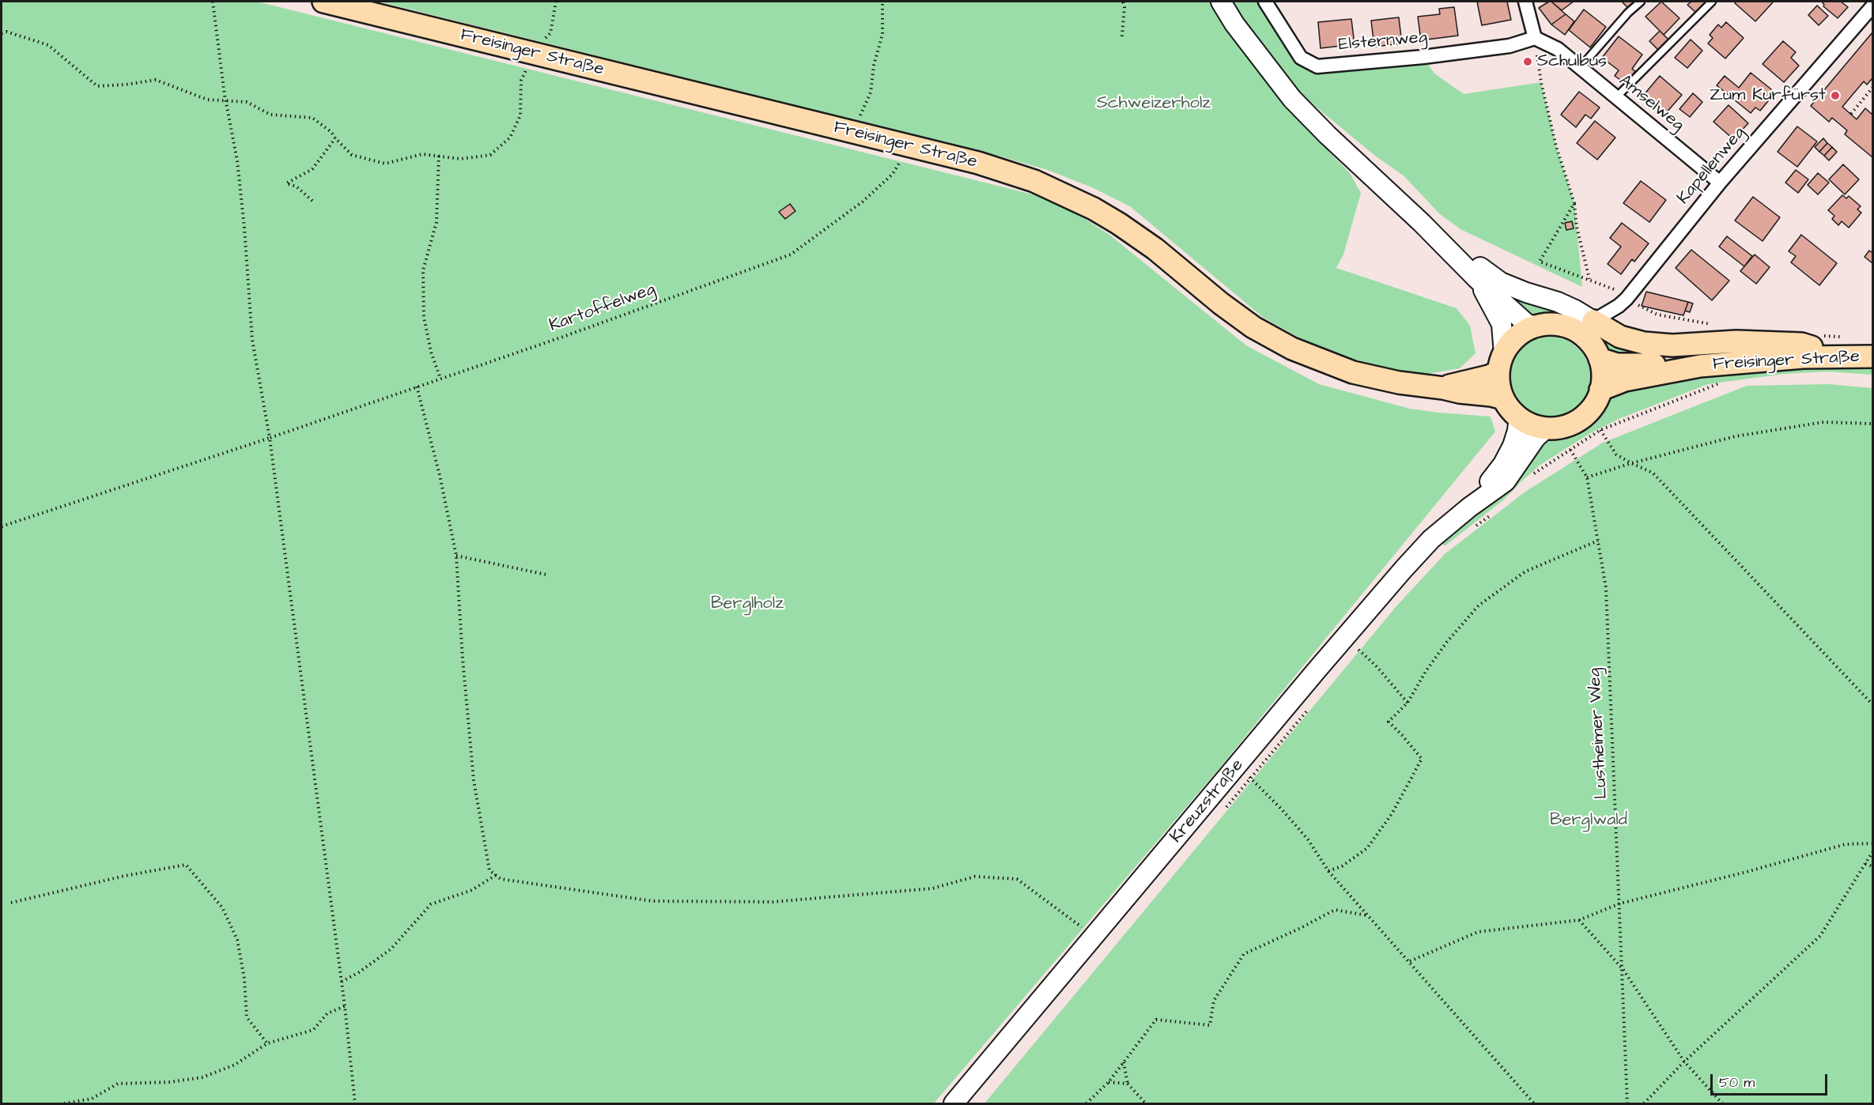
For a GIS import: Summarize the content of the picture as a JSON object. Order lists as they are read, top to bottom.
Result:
{
  "streets": {
    "main road": ["Freisinger Straße", "Kreuzstraße"],
    "street": ["Elsternweg", "Amselweg", "Kapellenweg"],
    "path": ["Kartoffelweg", "Lustheimer Weg"]
  },
  "crossings": [
    ["Elsternweg", "Amselweg"],
    ["Freisinger Straße", "Kartoffelweg"],
    ["Amselweg", "Kapellenweg"]
  ],
  "parks": ["Schweizerholz", "Berglholz", "Berglwald"],
  "places": ["Schulbus", "Zum Kurfürst"],
  "scale_bar": "50 m"
}
